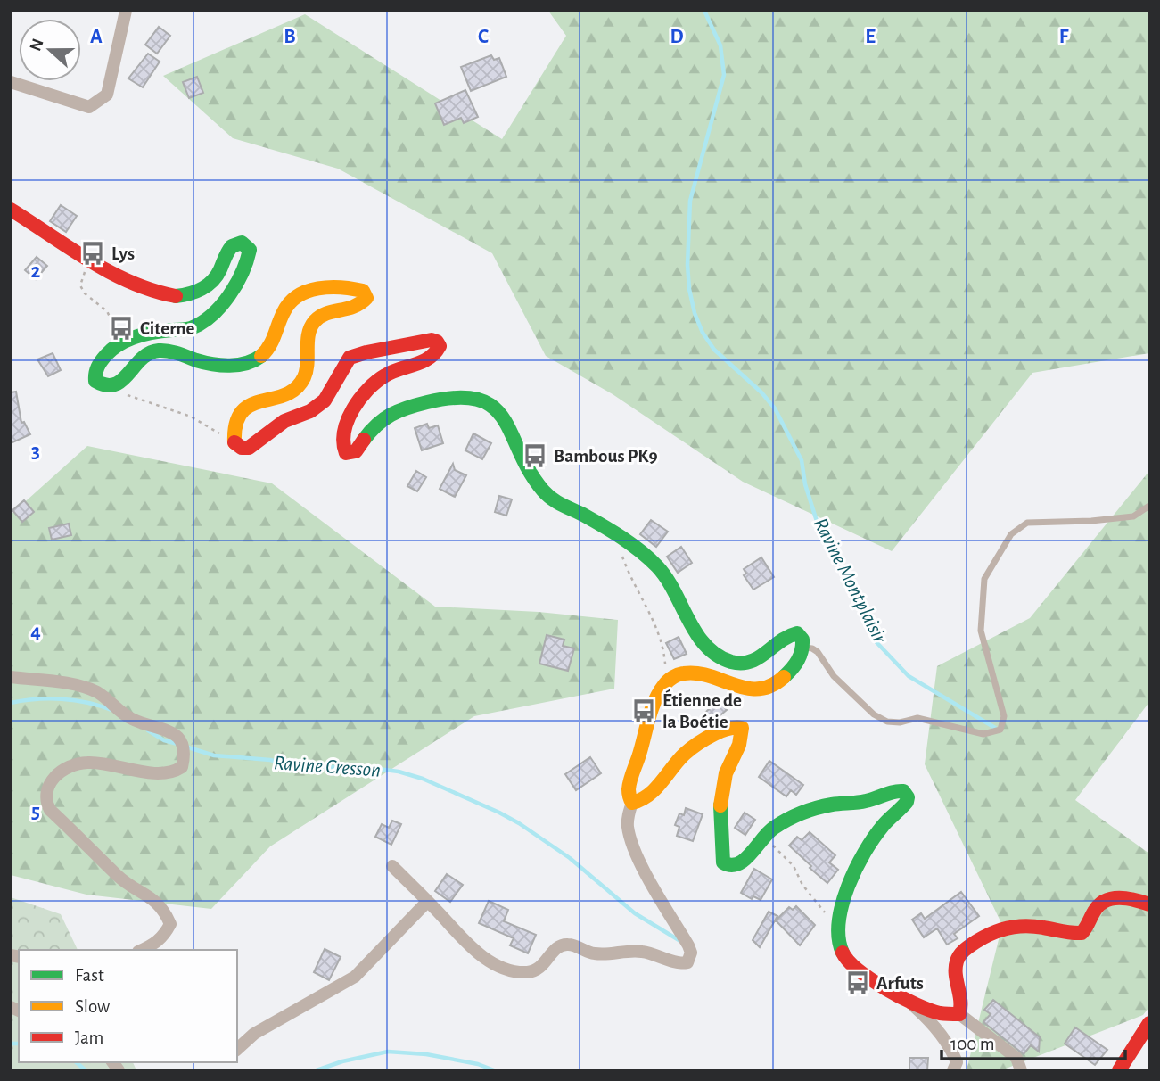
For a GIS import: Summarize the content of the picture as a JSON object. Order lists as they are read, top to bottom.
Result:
{
  "water": ["Ravine Montplaisir", "Ravine Cresson"],
  "places": {
    "bus stop": [
      "Lys",
      "Citerne",
      "Bambous PK9",
      "Étienne de la Boétie",
      "Arfuts"
    ]
  },
  "legend": ["Fast", "Slow", "Jam"],
  "scale_bar": "100 m",
  "north": "left",
  "grid": {
    "columns": [
      "A",
      "B",
      "C",
      "D",
      "E",
      "F"
    ],
    "rows": [
      "2",
      "3",
      "4",
      "5"
    ]
  }
}
